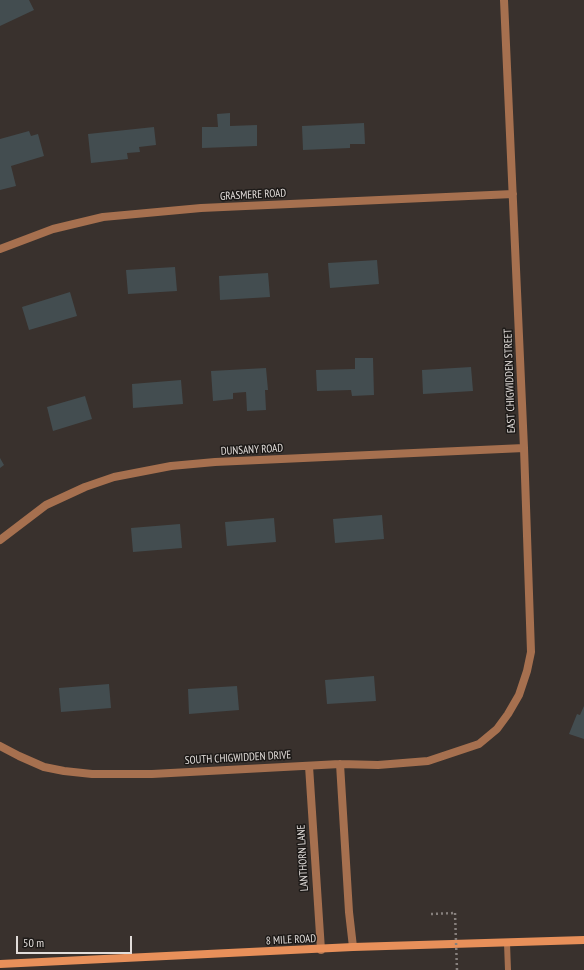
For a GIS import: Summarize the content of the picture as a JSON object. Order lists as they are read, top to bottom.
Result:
{
  "streets": {
    "main road": ["8 MILE ROAD"],
    "street": [
      "GRASMERE ROAD",
      "EAST CHIGWIDDEN STREET",
      "DUNSANY ROAD",
      "SOUTH CHIGWIDDEN DRIVE",
      "LANTHORN LANE"
    ]
  },
  "crossings": [
    ["GRASMERE ROAD", "EAST CHIGWIDDEN STREET"],
    ["EAST CHIGWIDDEN STREET", "DUNSANY ROAD"],
    ["EAST CHIGWIDDEN STREET", "SOUTH CHIGWIDDEN DRIVE"],
    ["SOUTH CHIGWIDDEN DRIVE", "LANTHORN LANE"],
    ["LANTHORN LANE", "8 MILE ROAD"]
  ],
  "scale_bar": "50 m"
}
